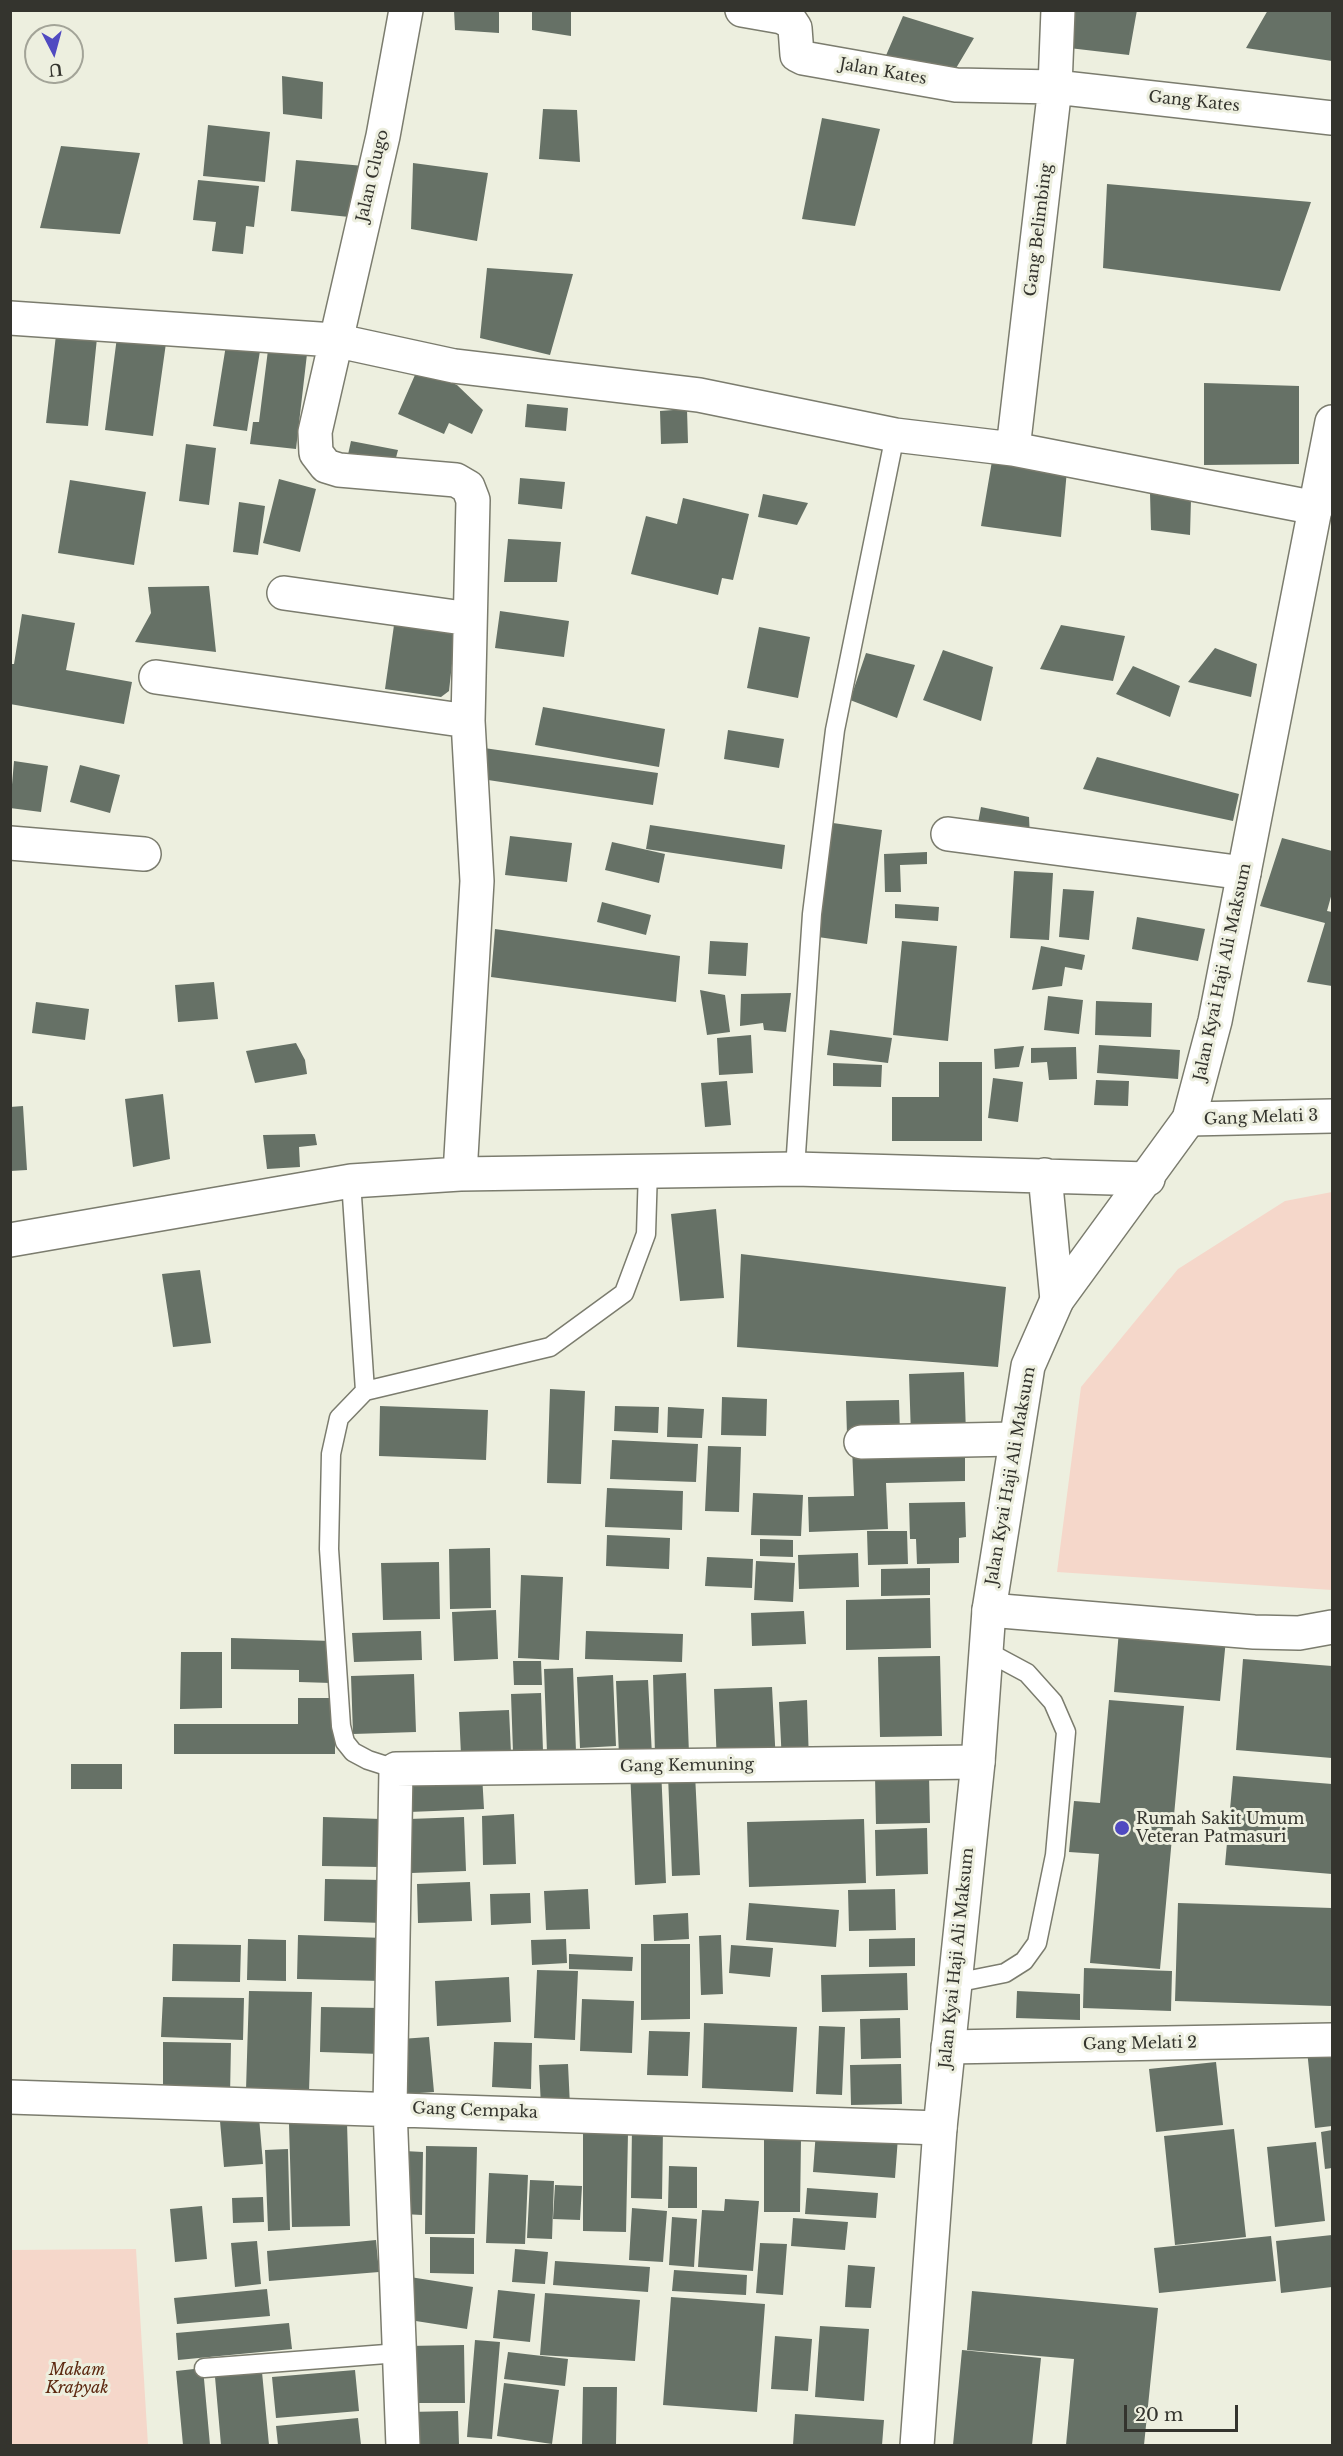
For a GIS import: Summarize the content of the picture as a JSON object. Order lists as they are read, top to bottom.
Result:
{
  "streets": {
    "street": [
      "Jalan Kates",
      "Gang Kates",
      "Jalan Glugo",
      "Gang Belimbing",
      "Jalan Kyai Haji Ali Maksum",
      "Gang Melati 3",
      "Gang Kemuning",
      "Gang Melati 2",
      "Gang Cempaka"
    ]
  },
  "crossings": [
    ["Jalan Kates", "Gang Kates"],
    ["Jalan Kates", "Gang Belimbing"],
    ["Gang Kates", "Gang Belimbing"],
    ["Jalan Kyai Haji Ali Maksum", "Gang Melati 3"],
    ["Jalan Kyai Haji Ali Maksum", "Gang Kemuning"],
    ["Jalan Kyai Haji Ali Maksum", "Gang Melati 2"],
    ["Jalan Kyai Haji Ali Maksum", "Gang Cempaka"]
  ],
  "parks": ["Makam Krapyak"],
  "places": ["Rumah Sakit Umum Veteran Patmasuri"],
  "scale_bar": "20 m",
  "north": "bottom"
}
